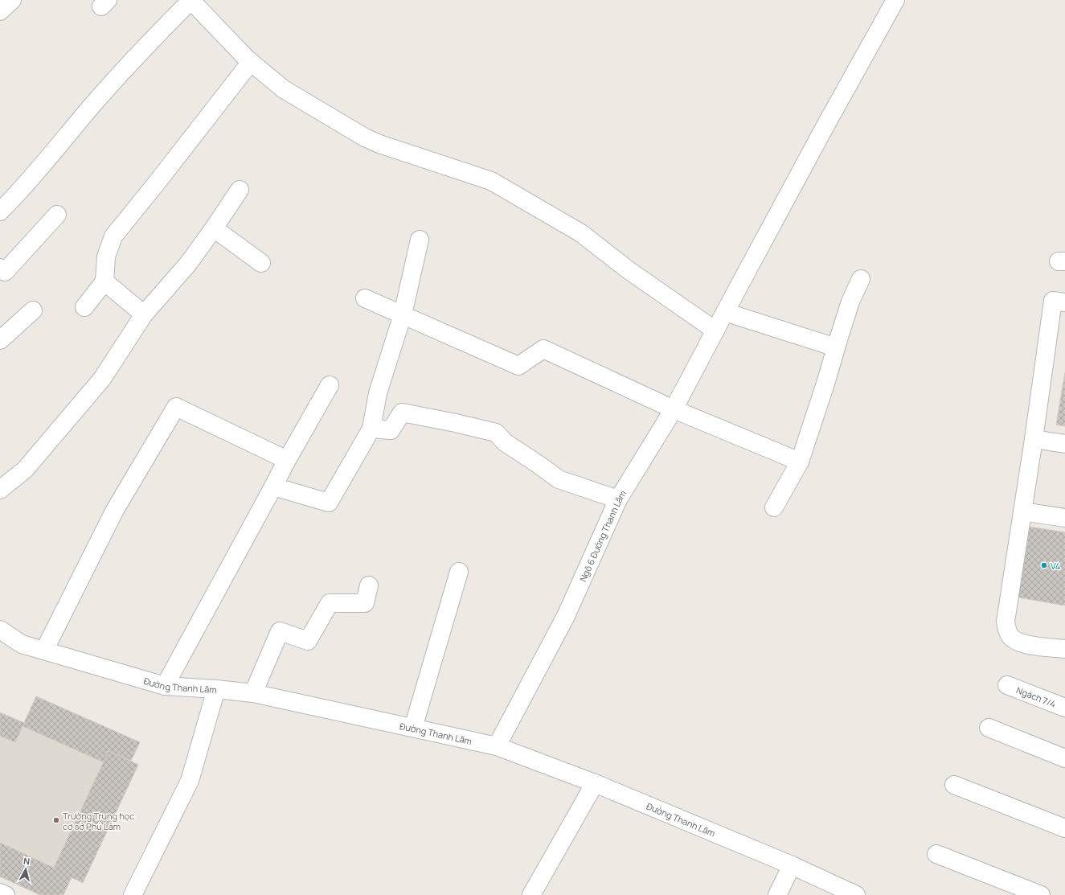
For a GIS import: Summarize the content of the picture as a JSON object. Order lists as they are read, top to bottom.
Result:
{
  "streets": {
    "street": ["Ngõ 6 Đường Thanh Lãm", "Đường Thanh Lãm", "Ngách 7/4"]
  },
  "crossings": [
    ["Ngõ 6 Đường Thanh Lãm", "Đường Thanh Lãm"]
  ],
  "places": ["V4", "Trường Trung học cơ sở Phú Lãm"],
  "north": "top"
}
